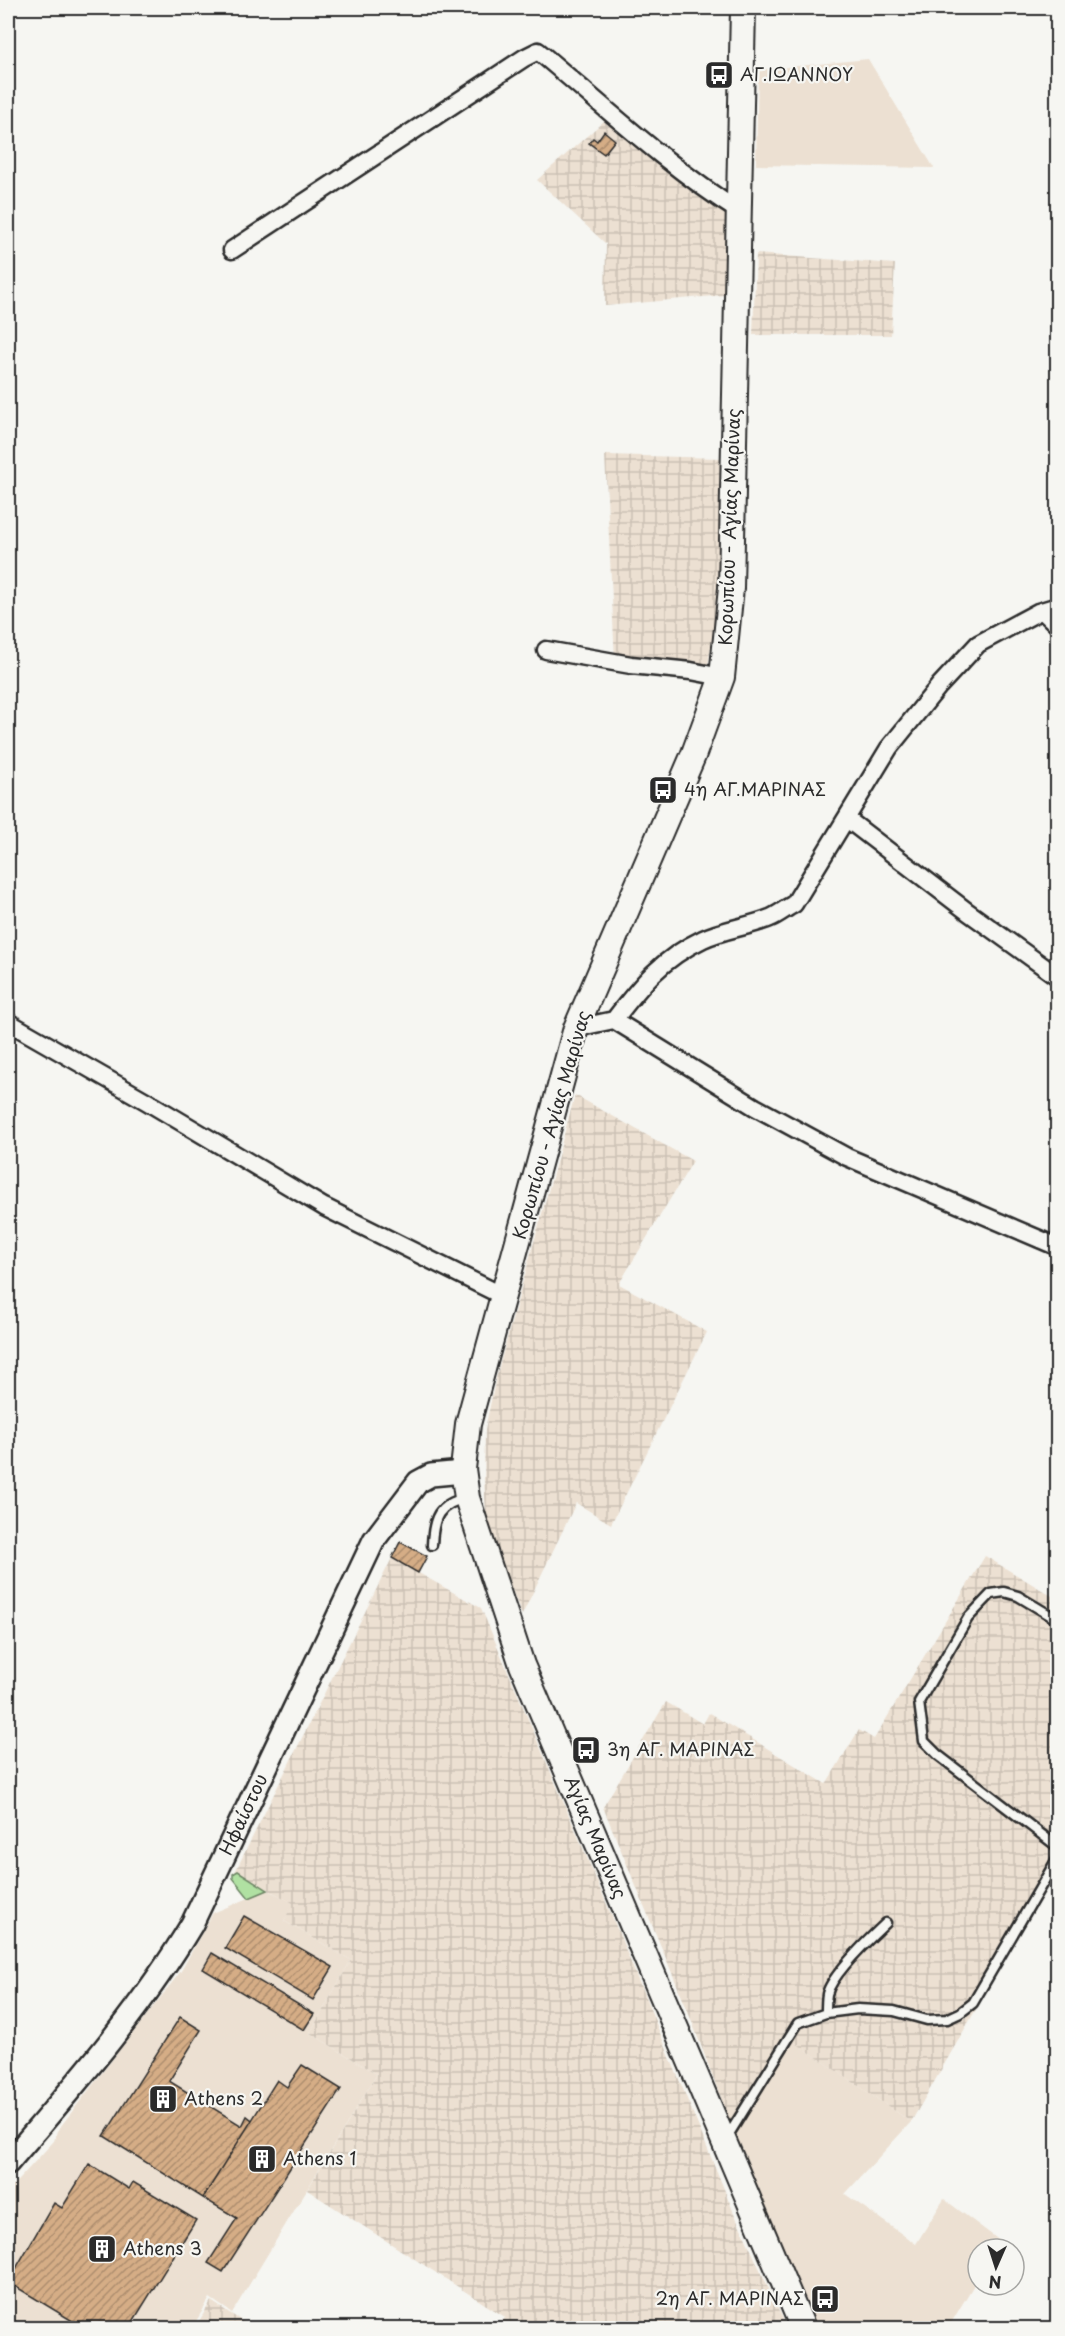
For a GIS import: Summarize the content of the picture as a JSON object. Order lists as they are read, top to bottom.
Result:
{
  "streets": {
    "main road": ["Κορωπίου - Αγίας Μαρίνας", "Αγίας Μαρίνας"],
    "street": ["Ηφαίστου"]
  },
  "crossings": [
    ["Κορωπίου - Αγίας Μαρίνας", "Αγίας Μαρίνας"],
    ["Ηφαίστου", "Αγίας Μαρίνας"]
  ],
  "places": {
    "bus stop": [
      "ΑΓ.ΙΩΑΝΝΟΥ",
      "4η ΑΓ.ΜΑΡΙΝΑΣ",
      "3η ΑΓ. ΜΑΡΙΝΑΣ",
      "2η ΑΓ. ΜΑΡΙΝΑΣ"
    ],
    "building": ["Athens 2", "Athens 1", "Athens 3"]
  },
  "north": "bottom"
}
